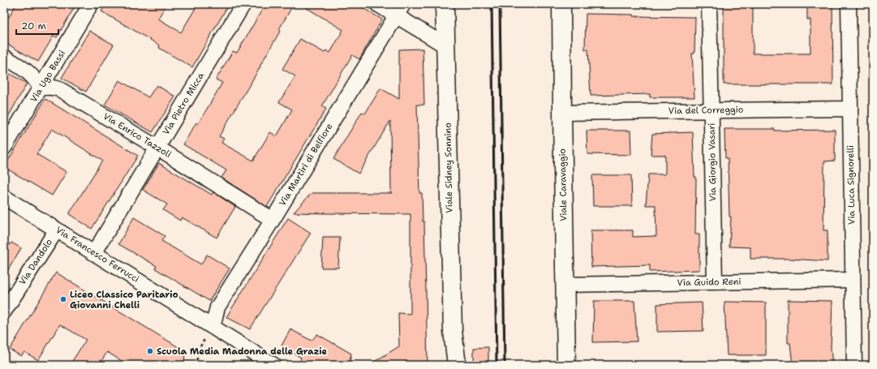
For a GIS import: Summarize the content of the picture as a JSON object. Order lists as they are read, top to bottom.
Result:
{
  "streets": {
    "street": [
      "Via Ugo Bassi",
      "Via Pietro Micca",
      "Via del Correggio",
      "Via Enrico Tazzoli",
      "Via Giorgio Vasari",
      "Via Martiri di Belfiore",
      "Viale Sidney Sonnino",
      "Viale Caravaggio",
      "Via Luca Signorelli",
      "Via Francesco Ferrucci",
      "Via Dandolo",
      "Via Guido Reni"
    ]
  },
  "crossings": [
    ["Via Ugo Bassi", "Via Enrico Tazzoli"],
    ["Via Pietro Micca", "Via Enrico Tazzoli"],
    ["Via Pietro Micca", "Via Francesco Ferrucci"],
    ["Via del Correggio", "Via Giorgio Vasari"],
    ["Via del Correggio", "Viale Caravaggio"],
    ["Via del Correggio", "Via Luca Signorelli"],
    ["Via Enrico Tazzoli", "Via Martiri di Belfiore"],
    ["Via Giorgio Vasari", "Via Guido Reni"],
    ["Via Martiri di Belfiore", "Via Francesco Ferrucci"],
    ["Viale Caravaggio", "Via Guido Reni"],
    ["Via Luca Signorelli", "Via Guido Reni"],
    ["Via Francesco Ferrucci", "Via Dandolo"]
  ],
  "places": ["Liceo Classico Paritario Giovanni Chelli", "Scuola Media Madonna delle Grazie"],
  "scale_bar": "20 m"
}
